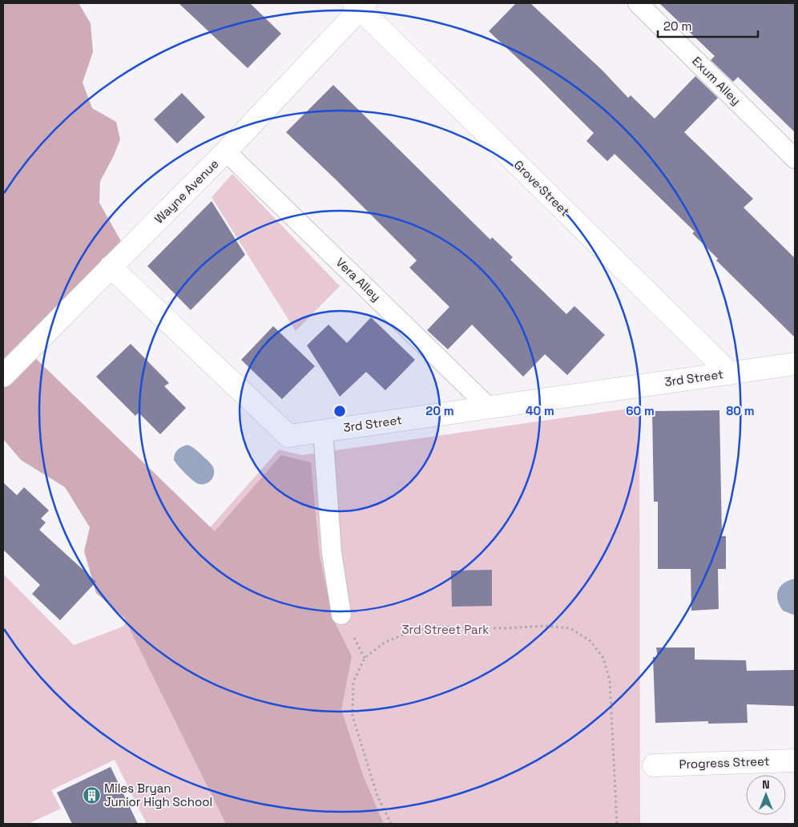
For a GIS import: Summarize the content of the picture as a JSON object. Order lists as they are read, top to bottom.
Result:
{
  "streets": {
    "street": [
      "Grove Street",
      "Wayne Avenue",
      "3rd Street",
      "Progress Street"
    ],
    "lane": ["Exum Alley", "Vera Alley"]
  },
  "crossings": [
    ["Grove Street", "Wayne Avenue"],
    ["Grove Street", "3rd Street"],
    ["Wayne Avenue", "Vera Alley"],
    ["Wayne Avenue", "3rd Street"],
    ["Vera Alley", "3rd Street"]
  ],
  "parks": ["3rd Street Park"],
  "places": {
    "building": ["Miles Bryan Junior High School"]
  },
  "scale_bar": "20 m",
  "north": "top",
  "rings": [
    "20 m",
    "40 m",
    "60 m",
    "80 m"
  ]
}
